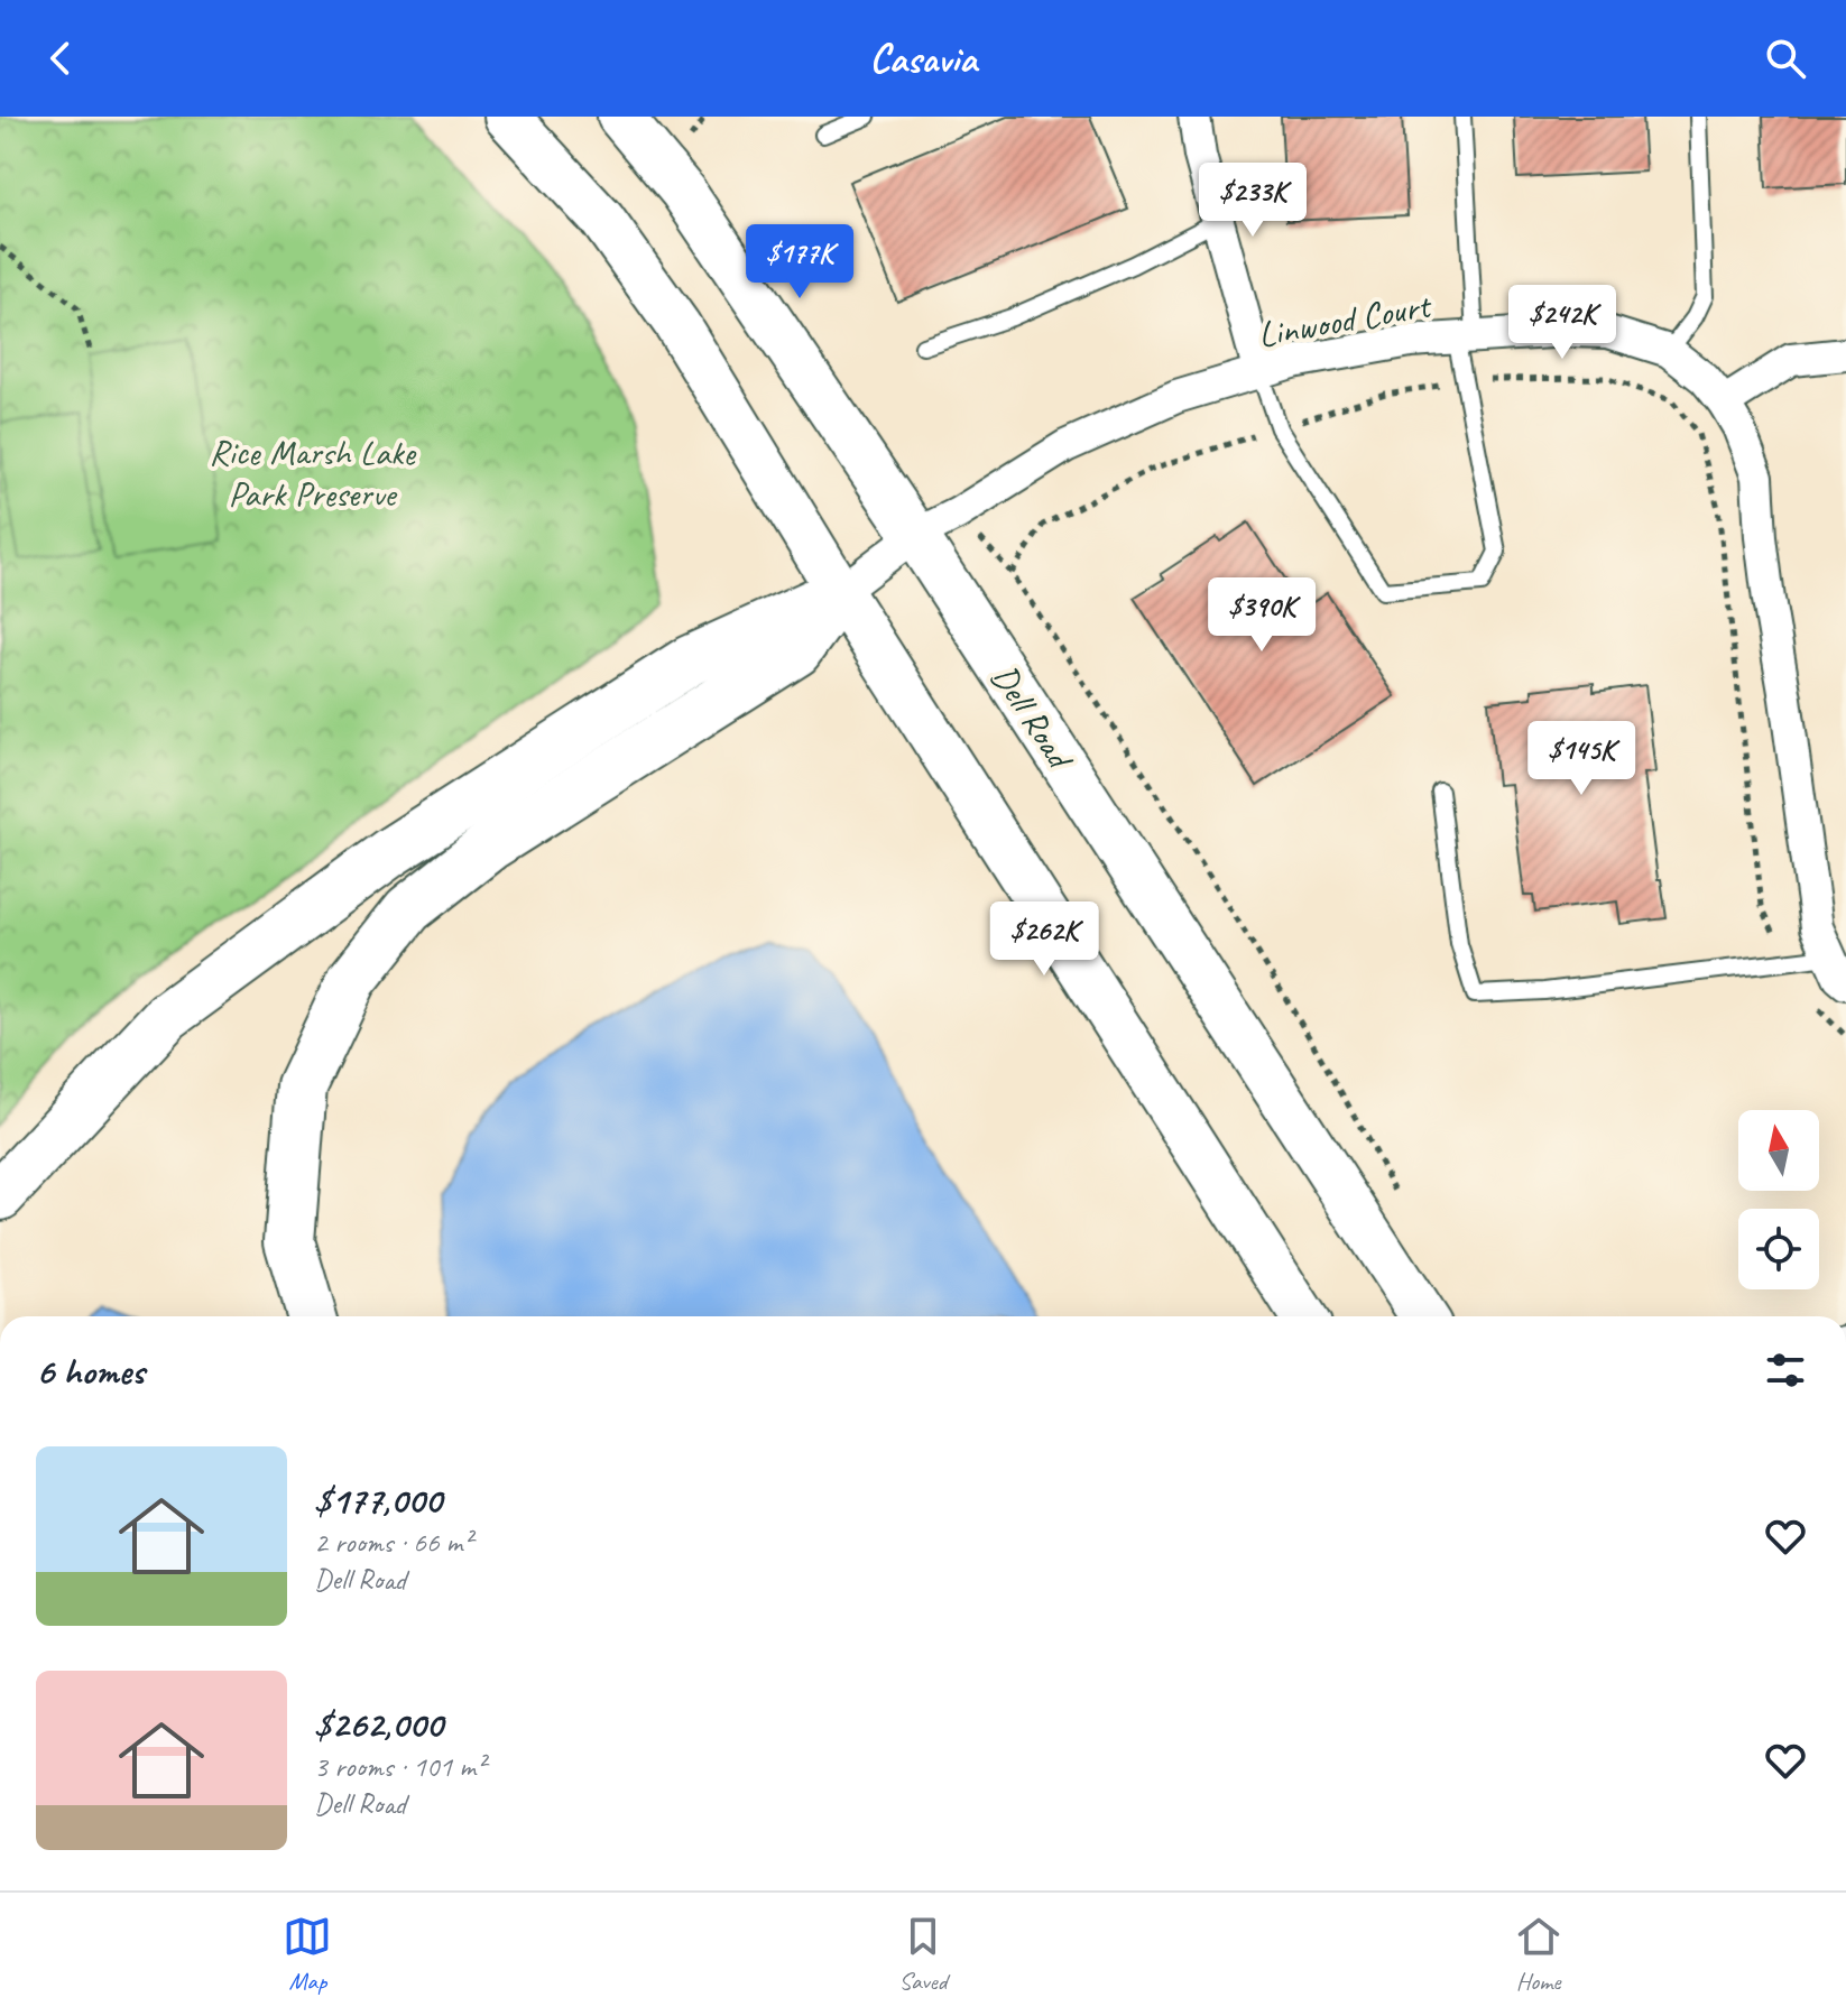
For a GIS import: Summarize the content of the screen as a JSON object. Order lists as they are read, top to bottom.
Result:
{
  "streets": {
    "main road": ["Dell Road"],
    "street": ["Linwood Court"]
  },
  "crossings": [
    ["Linwood Court", "Dell Road"]
  ],
  "parks": ["Rice Marsh Lake Park Preserve"],
  "north": "top",
  "page": {
    "header": "Casavia",
    "price": [
      "$233K",
      "$177K",
      "$242K",
      "$390K",
      "$145K",
      "$262K"
    ],
    "heading": "6 homes",
    "list": [
      {
        "name": "$177,000",
        "note": "2 rooms · 66 m² · Dell Road"
      },
      {
        "name": "$262,000",
        "note": "3 rooms · 101 m² · Dell Road"
      }
    ],
    "tabs": ["Map", "Saved", "Home"]
  }
}
